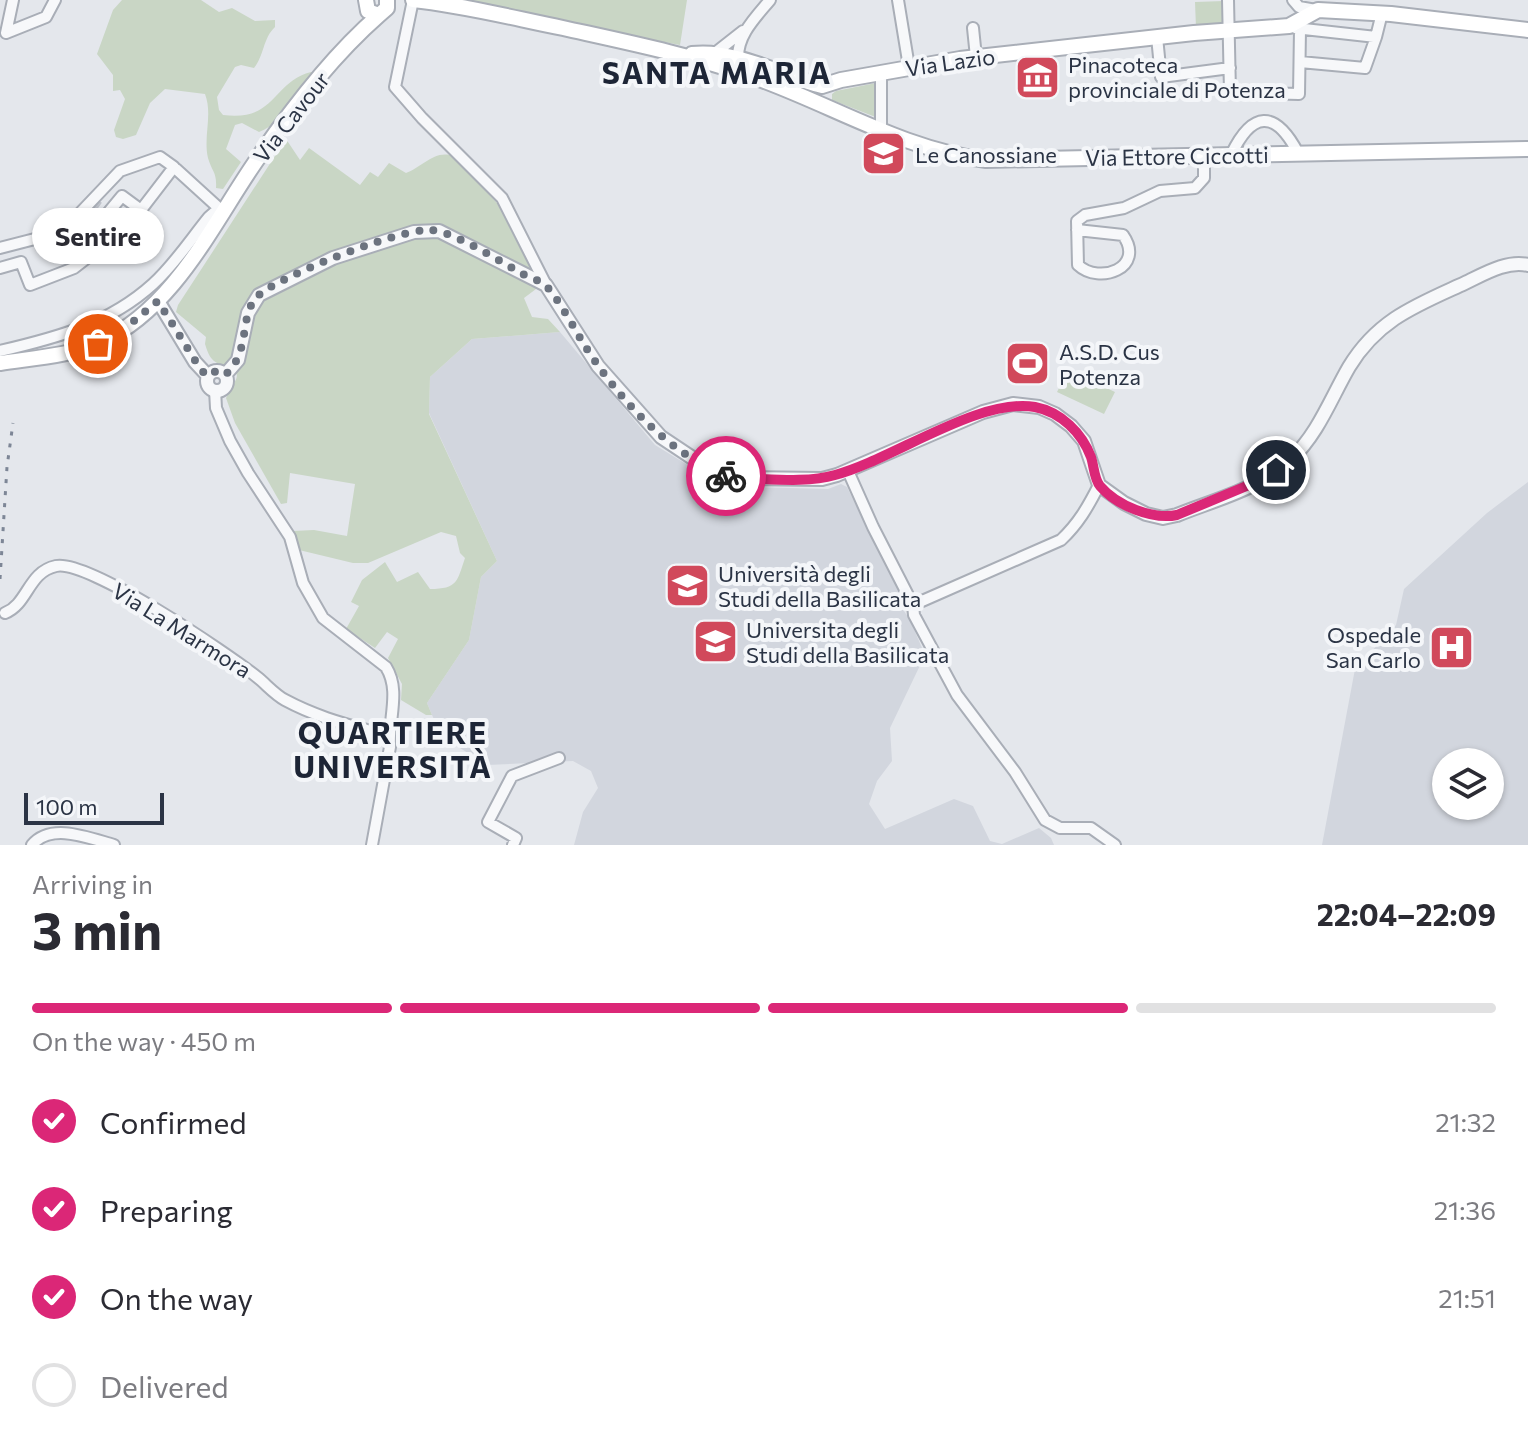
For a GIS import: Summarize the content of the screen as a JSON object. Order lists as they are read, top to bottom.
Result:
{
  "streets": {
    "main road": ["Via Lazio", "Via Cavour", "Via Ettore Ciccotti"],
    "street": ["Via La Marmora"]
  },
  "crossings": [
    ["Via Lazio", "Via Ettore Ciccotti"]
  ],
  "districts": ["SANTA MARIA", "QUARTIERE UNIVERSITÀ"],
  "places": {
    "museum": ["Pinacoteca provinciale di Potenza"],
    "school or university": ["Le Canossiane", "Università degli Studi della Basilicata", "Universita degli Studi della Basilicata"],
    "other": ["Sentire"],
    "sports": ["A.S.D. Cus Potenza"],
    "hospital": ["Ospedale San Carlo"]
  },
  "scale_bar": "100 m",
  "page": {
    "bubble": "Sentire",
    "scale": "100 m",
    "heading": ["3 min", "Arriving in", "22:04–22:09"],
    "bar": "On the way · 450 m",
    "list": [
      ["Confirmed", "21:32"],
      ["Preparing", "21:36"],
      ["On the way", "21:51"],
      "Delivered"
    ]
  }
}
